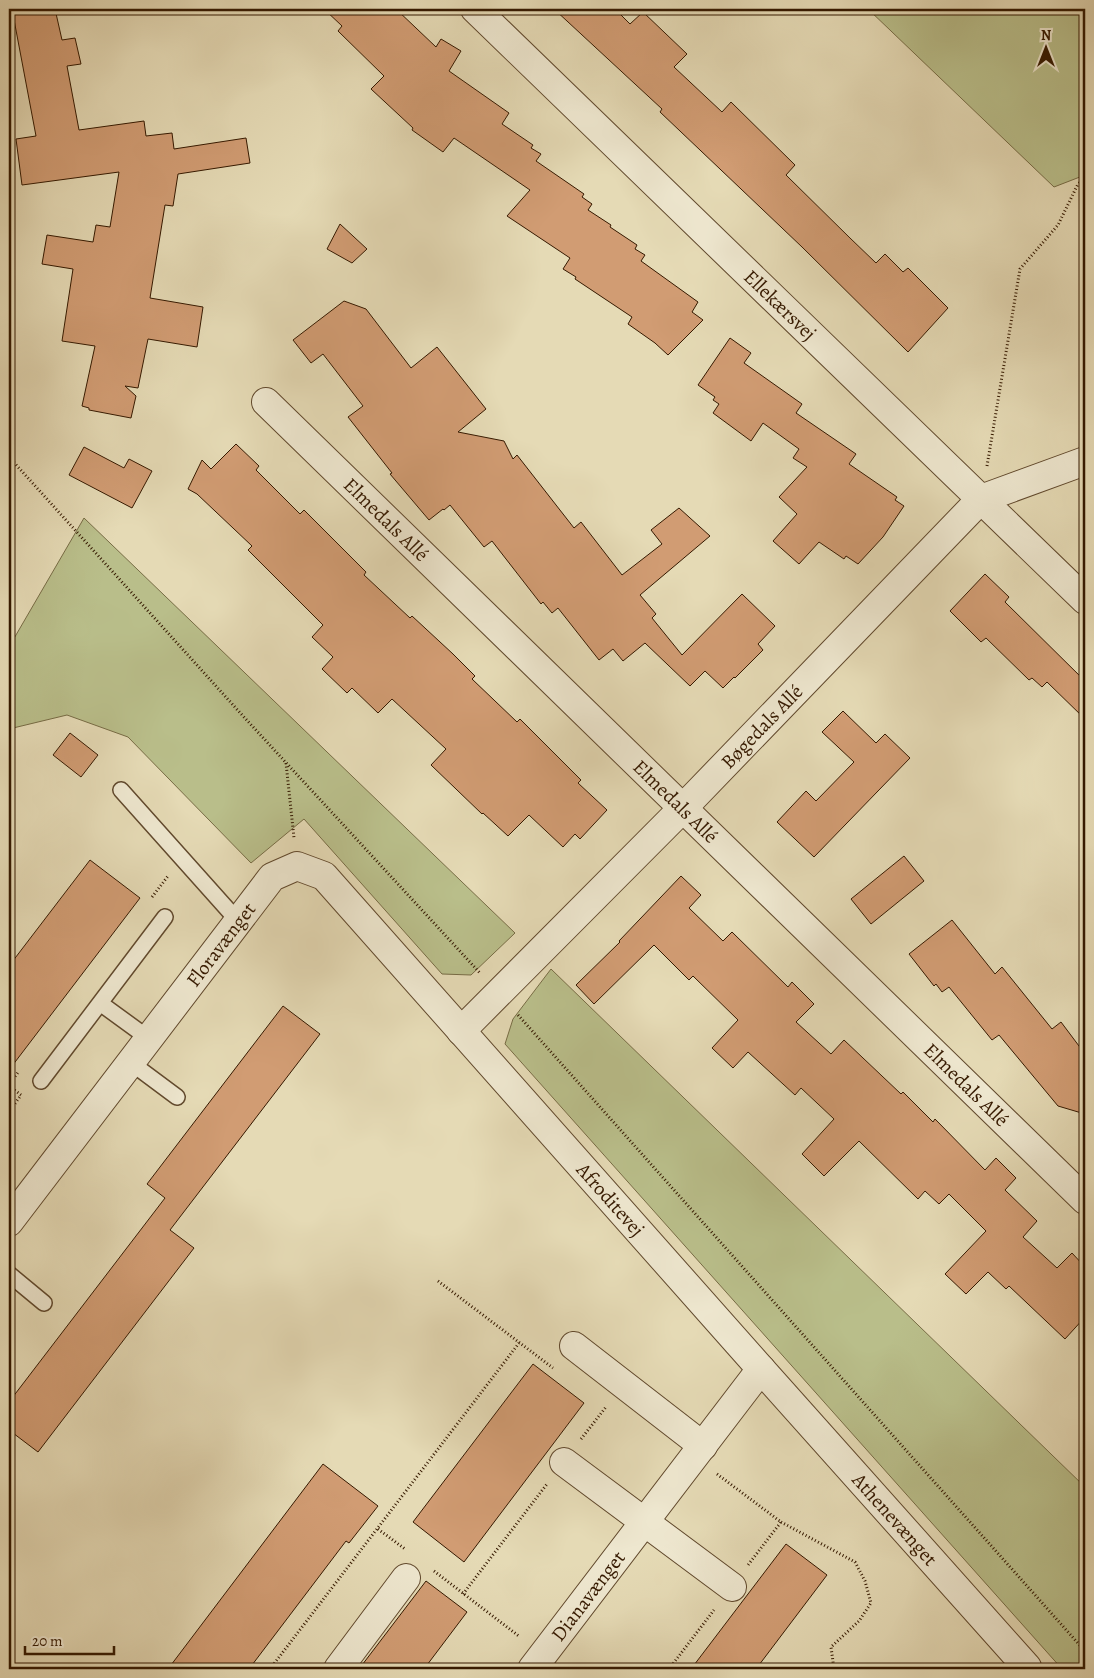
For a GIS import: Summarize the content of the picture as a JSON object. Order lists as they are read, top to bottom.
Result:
{
  "streets": {
    "street": [
      "Ellekærsvej",
      "Elmedals Allé",
      "Bøgedals Allé",
      "Floravænget",
      "Afroditevej",
      "Athenevænget",
      "Dianavænget"
    ]
  },
  "crossings": [
    ["Ellekærsvej", "Bøgedals Allé"],
    ["Elmedals Allé", "Bøgedals Allé"],
    ["Bøgedals Allé", "Afroditevej"],
    ["Afroditevej", "Athenevænget"],
    ["Afroditevej", "Dianavænget"],
    ["Athenevænget", "Dianavænget"]
  ],
  "scale_bar": "20 m",
  "north": "top"
}
